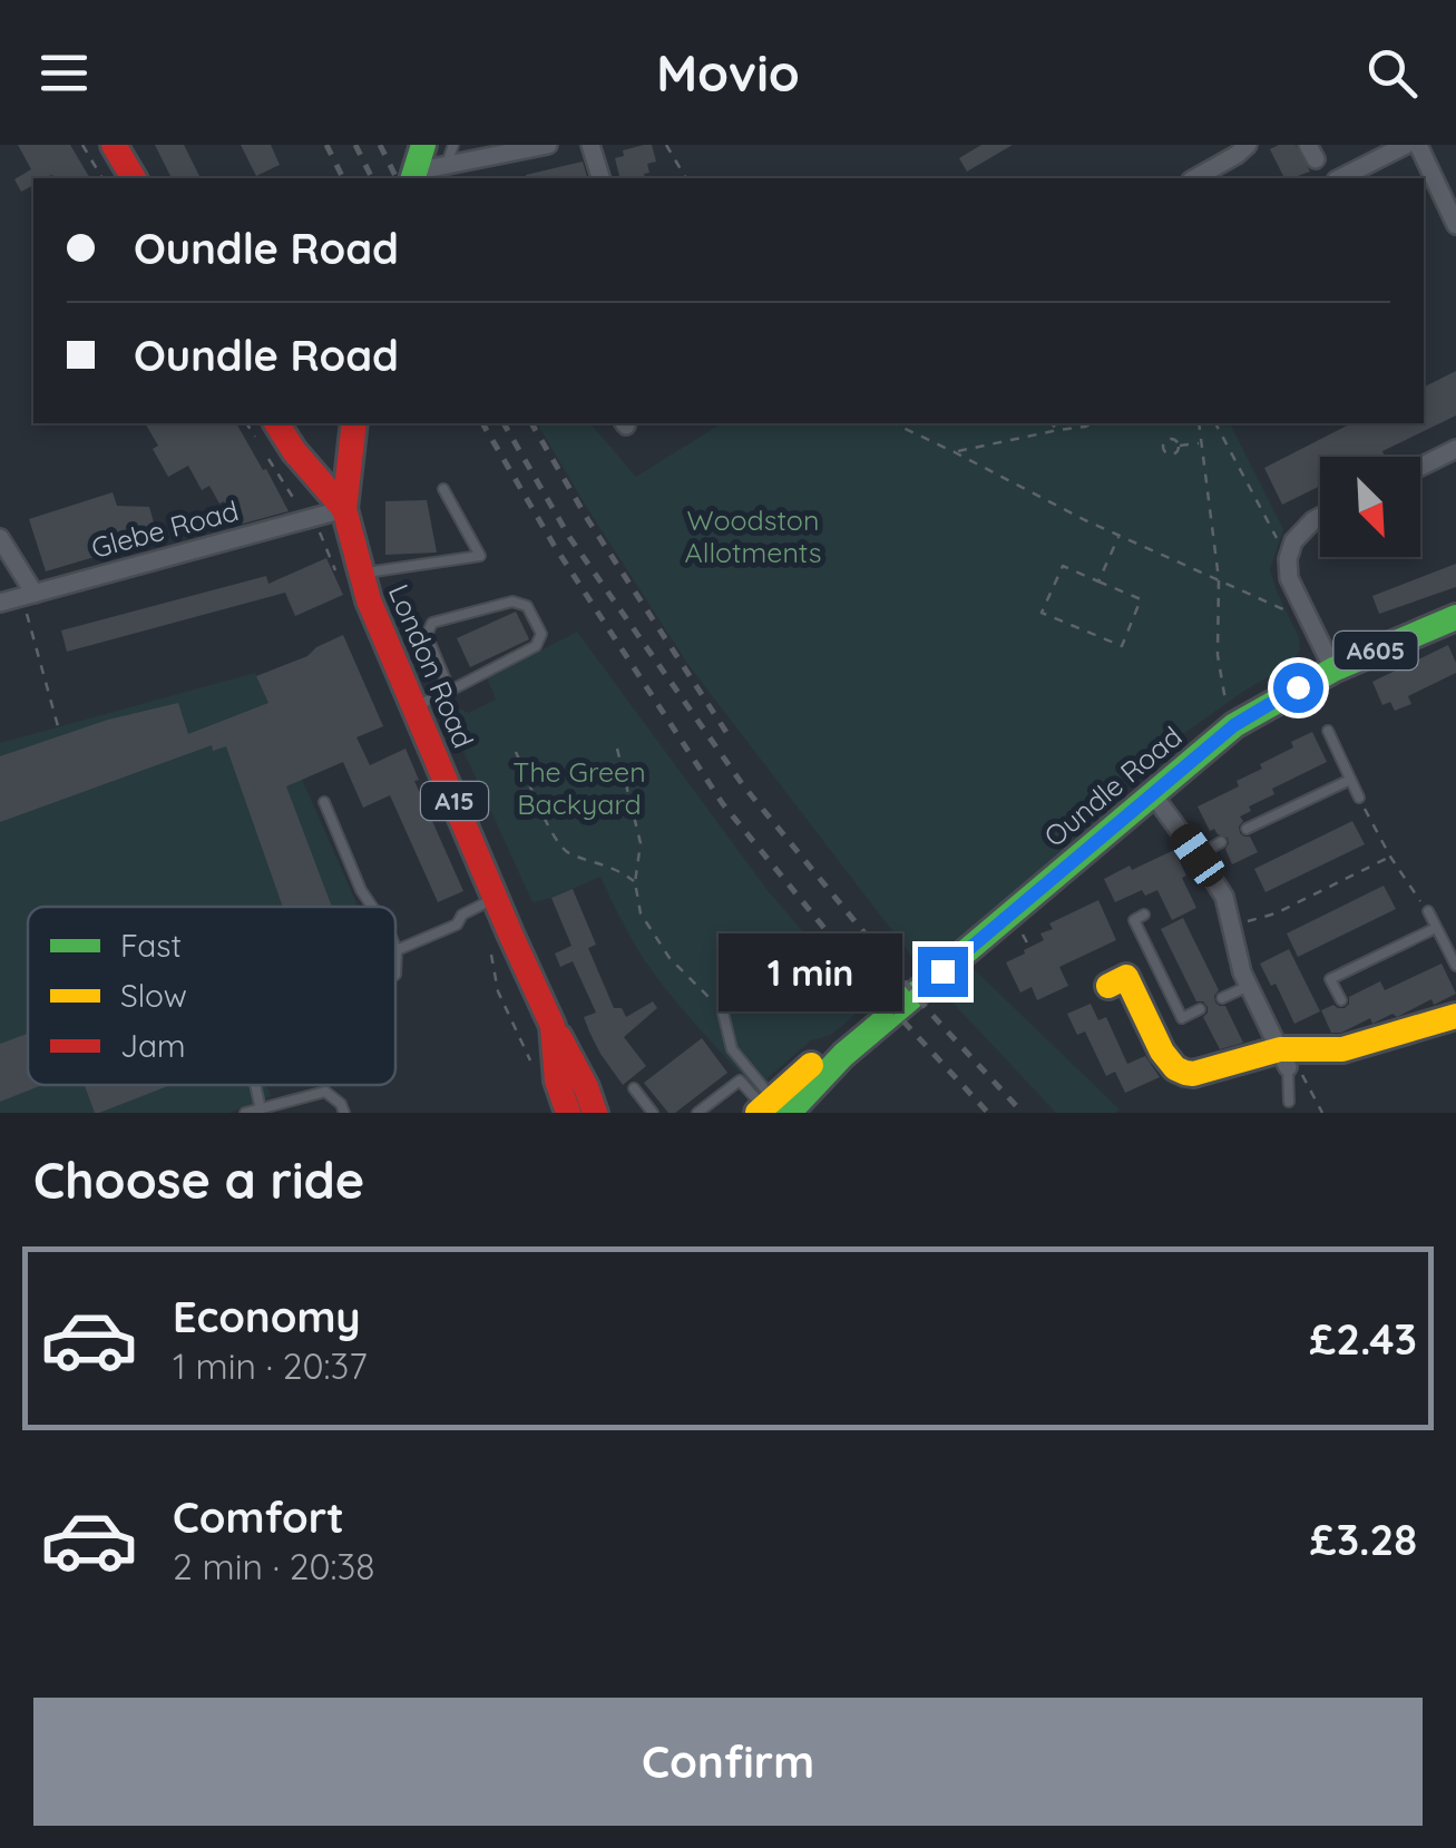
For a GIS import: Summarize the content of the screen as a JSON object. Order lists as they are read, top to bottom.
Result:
{
  "streets": {
    "main road": [
      "A605",
      "London Road",
      "Oundle Road",
      "A15"
    ],
    "street": ["Glebe Road"]
  },
  "crossings": [
    ["Glebe Road", "London Road"]
  ],
  "parks": ["Woodston Allotments", "The Green Backyard"],
  "legend": ["Fast", "Slow", "Jam"],
  "north": "bottom right",
  "page": {
    "header": "Movio",
    "banner": ["Oundle Road", "Oundle Road"],
    "bubble": "1 min",
    "heading": "Choose a ride",
    "list": [
      {
        "name": "Economy",
        "note": "1 min · 20:37",
        "value": "£2.43"
      },
      {
        "name": "Comfort",
        "note": "2 min · 20:38",
        "value": "£3.28"
      }
    ],
    "buttons": "Confirm"
  }
}
